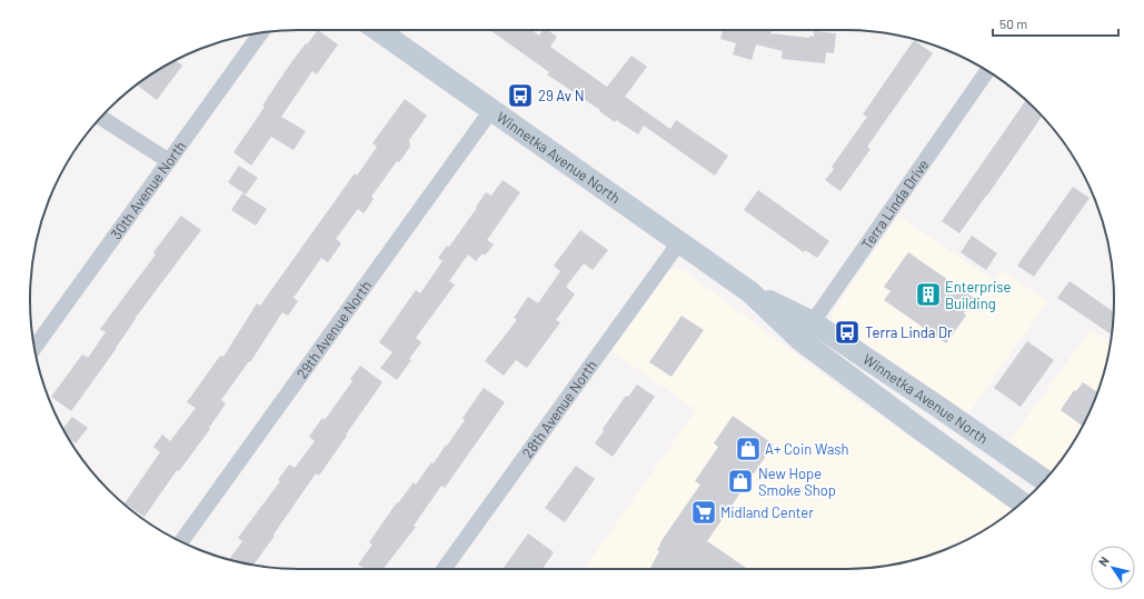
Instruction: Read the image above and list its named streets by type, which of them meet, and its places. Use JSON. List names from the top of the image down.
{
  "streets": {
    "main road": ["Winnetka Avenue North"],
    "street": [
      "30th Avenue North",
      "Terra Linda Drive",
      "29th Avenue North",
      "28th Avenue North"
    ]
  },
  "crossings": [
    ["Winnetka Avenue North", "Terra Linda Drive"],
    ["Winnetka Avenue North", "29th Avenue North"],
    ["Winnetka Avenue North", "28th Avenue North"]
  ],
  "places": {
    "bus stop": ["29 Av N", "Terra Linda Dr"],
    "building": ["Enterprise Building"],
    "shop": ["A+ Coin Wash", "New Hope Smoke Shop"],
    "supermarket": ["Midland Center"]
  },
  "scale_bar": "50 m",
  "north": "top left"
}
